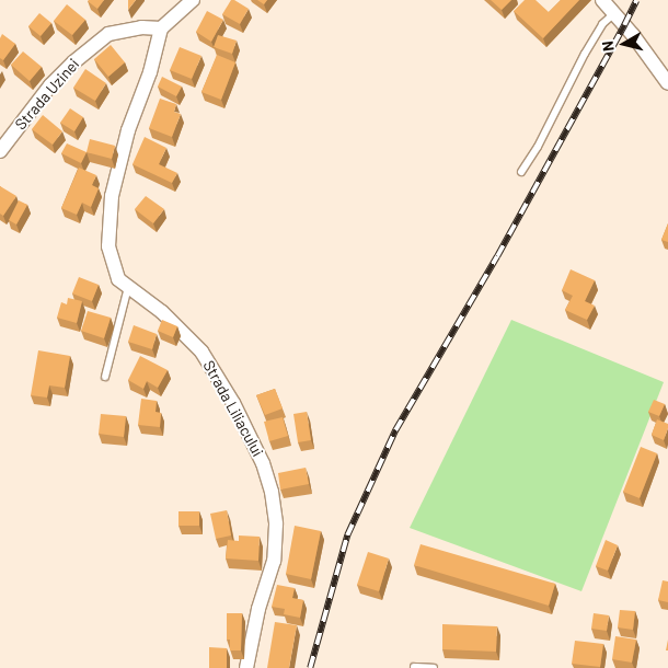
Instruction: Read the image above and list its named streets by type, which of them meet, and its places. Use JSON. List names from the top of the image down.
{
  "streets": {
    "street": ["Strada Uzinei", "Strada Liliacului"]
  },
  "crossings": [
    ["Strada Uzinei", "Strada Liliacului"]
  ],
  "north": "left"
}
